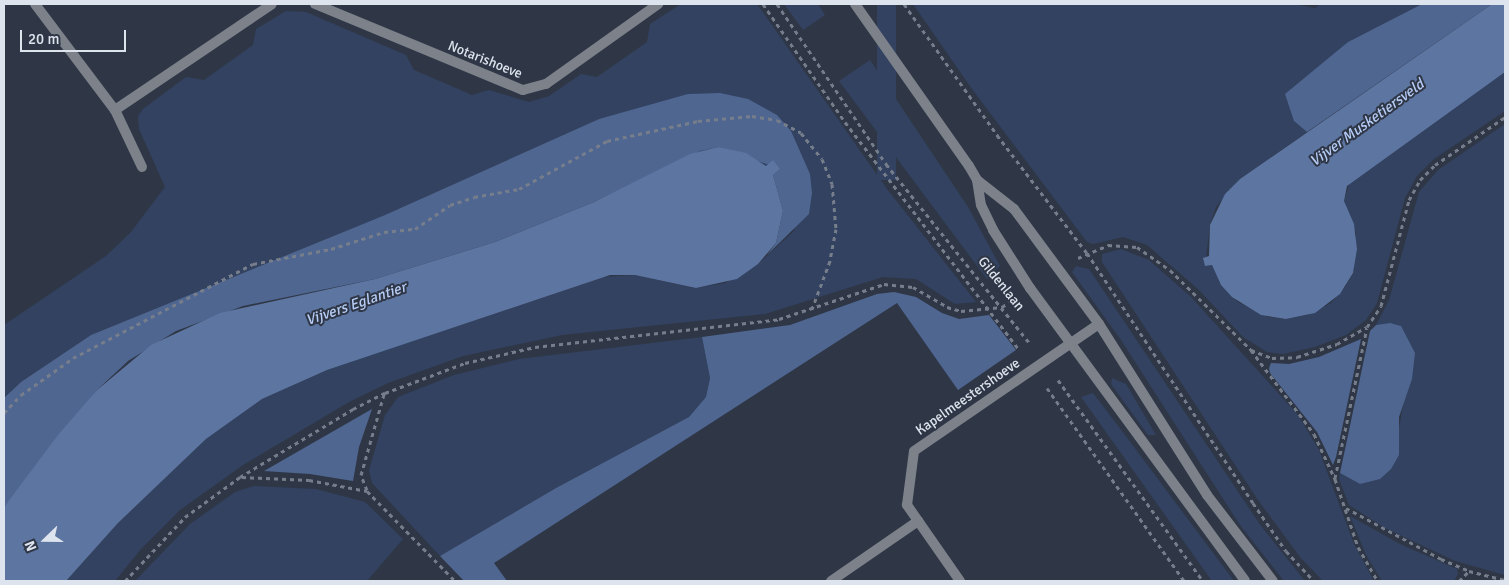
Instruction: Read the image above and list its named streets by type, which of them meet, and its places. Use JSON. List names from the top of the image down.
{
  "streets": {
    "street": ["Notarishoeve", "Gildenlaan", "Kapelmeestershoeve"]
  },
  "crossings": [
    ["Gildenlaan", "Kapelmeestershoeve"]
  ],
  "water": ["Vijver Musketiersveld", "Vijvers Eglantier"],
  "scale_bar": "20 m",
  "north": "left"
}
